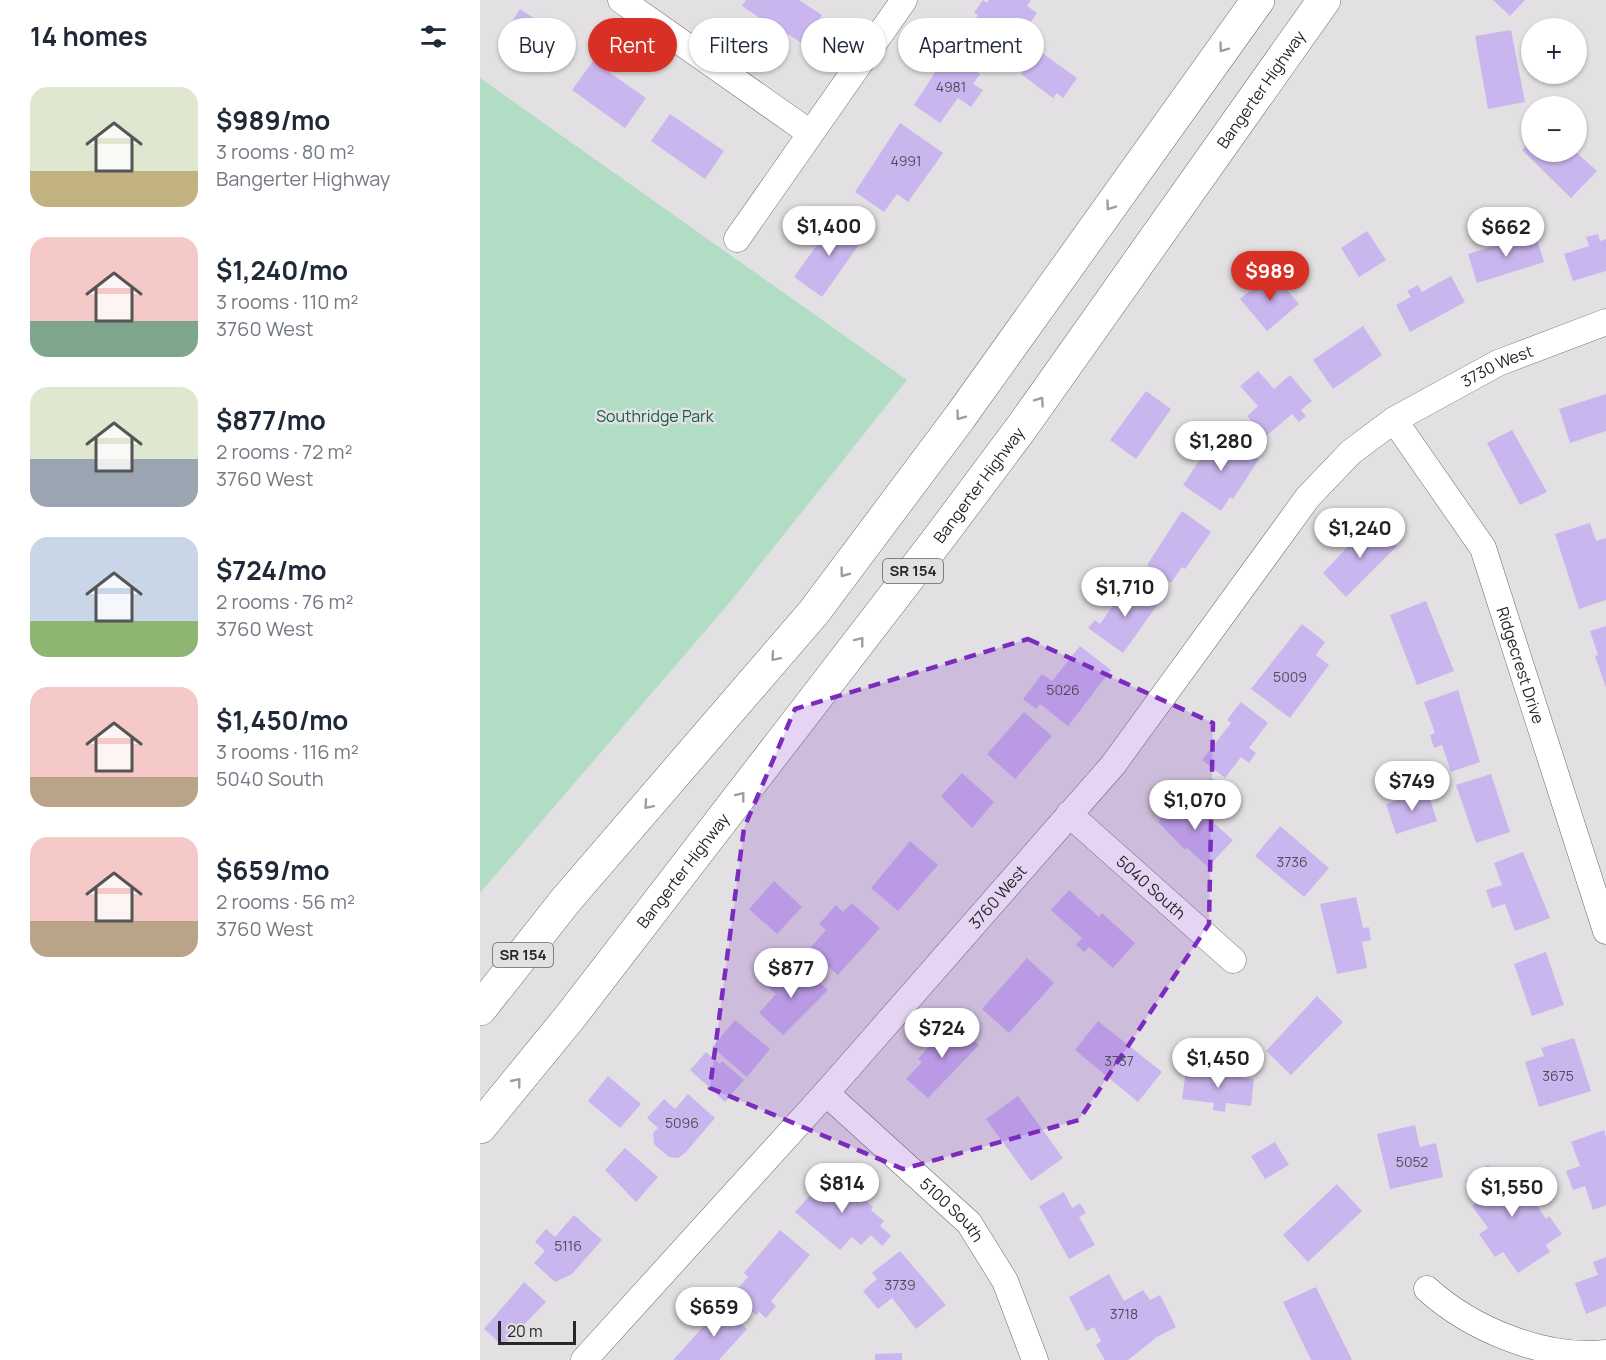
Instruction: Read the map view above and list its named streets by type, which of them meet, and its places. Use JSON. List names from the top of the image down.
{
  "streets": {
    "highway": ["Bangerter Highway", "SR 154"],
    "street": [
      "3730 West",
      "Ridgecrest Drive",
      "5040 South",
      "3760 West",
      "5100 South"
    ]
  },
  "crossings": [
    ["3730 West", "Ridgecrest Drive"],
    ["3730 West", "3760 West"],
    ["Ridgecrest Drive", "3760 West"],
    ["5040 South", "3760 West"],
    ["3760 West", "5100 South"]
  ],
  "parks": ["Southridge Park"],
  "house_numbers": [
    "4981",
    "4991",
    "5009",
    "5026",
    "3736",
    "3737",
    "3675",
    "5096",
    "5052",
    "5116",
    "3739",
    "3718"
  ],
  "scale_bar": "20 m",
  "page": {
    "heading": "14 homes",
    "map_buttons": ["+", "−"],
    "chip": [
      "Buy",
      "Rent",
      "Filters",
      "New",
      "Apartment"
    ],
    "list": [
      {
        "name": "$989/mo",
        "note": "3 rooms · 80 m² · Bangerter Highway"
      },
      {
        "name": "$1,240/mo",
        "note": "3 rooms · 110 m² · 3760 West"
      },
      {
        "name": "$877/mo",
        "note": "2 rooms · 72 m² · 3760 West"
      },
      {
        "name": "$724/mo",
        "note": "2 rooms · 76 m² · 3760 West"
      },
      {
        "name": "$1,450/mo",
        "note": "3 rooms · 116 m² · 5040 South"
      },
      {
        "name": "$659/mo",
        "note": "2 rooms · 56 m² · 3760 West"
      }
    ],
    "price": [
      "$1,400",
      "$662",
      "$989",
      "$1,280",
      "$1,240",
      "$1,710",
      "$749",
      "$1,070",
      "$877",
      "$724",
      "$1,450",
      "$814",
      "$1,550",
      "$659"
    ],
    "scale": "20 m"
  }
}
